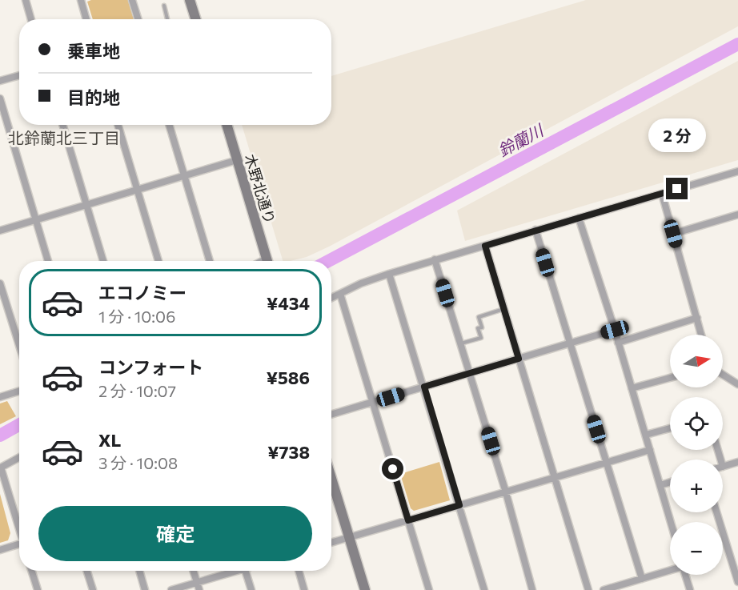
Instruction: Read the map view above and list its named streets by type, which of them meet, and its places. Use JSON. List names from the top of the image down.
{
  "streets": {
    "street": ["木野北通り"]
  },
  "districts": ["北鈴蘭北三丁目"],
  "water": ["鈴蘭川"],
  "north": "right",
  "page": {
    "banner": ["乗車地", "目的地"],
    "bubble": "2 分",
    "list": [
      {
        "name": "エコノミー",
        "note": "1 分 · 10:06",
        "value": "¥434"
      },
      {
        "name": "コンフォート",
        "note": "2 分 · 10:07",
        "value": "¥586"
      },
      {
        "name": "XL",
        "note": "3 分 · 10:08",
        "value": "¥738"
      }
    ],
    "map_buttons": ["+", "−"],
    "buttons": "確定"
  }
}
